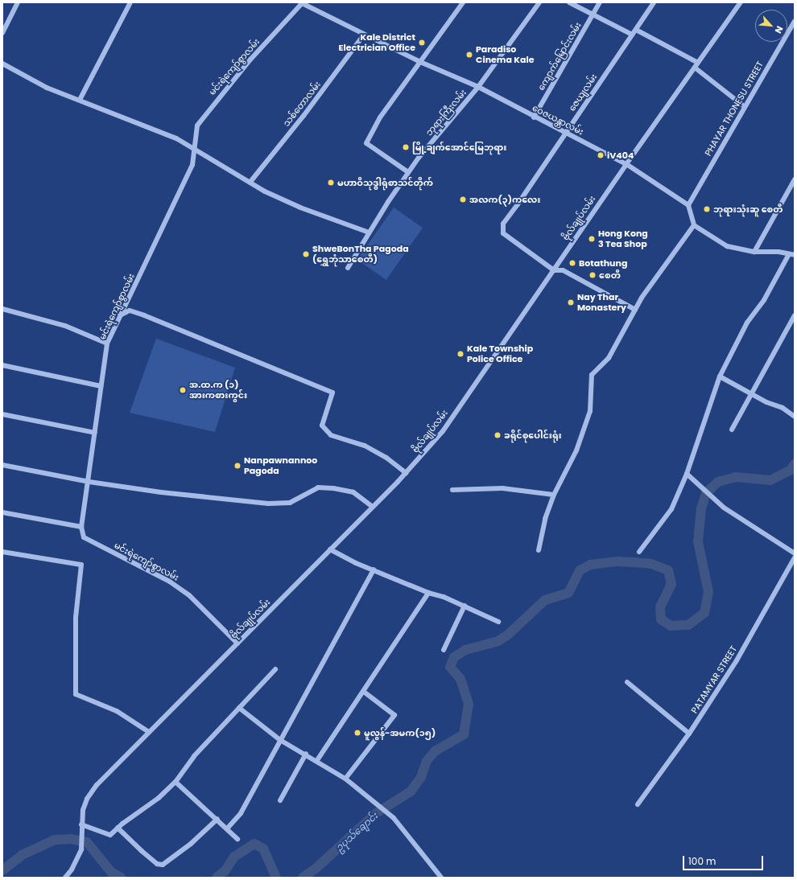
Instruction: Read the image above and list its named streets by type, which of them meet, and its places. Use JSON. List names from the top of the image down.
{
  "streets": {
    "street": [
      "ကျောက်မြောင်းလမ်း",
      "မင်းရဲကျော်စွာလမ်း",
      "ဇေယျလမ်း",
      "သစ်တောလမ်း",
      "PHAYAR THONESU STREET",
      "ဘုရားကြီးလမ်း",
      "ဝေဇယန္တာလမ်း",
      "ဗိုလ်ချုပ်လမ်း",
      "PATAMYAR STREET"
    ]
  },
  "crossings": [
    ["ကျောက်မြောင်းလမ်း", "ဝေဇယန္တာလမ်း"],
    ["မင်းရဲကျော်စွာလမ်း", "ဝေဇယန္တာလမ်း"],
    ["မင်းရဲကျော်စွာလမ်း", "ဗိုလ်ချုပ်လမ်း"],
    ["ဇေယျလမ်း", "ဝေဇယန္တာလမ်း"],
    ["ဇေယျလမ်း", "ဗိုလ်ချုပ်လမ်း"],
    ["သစ်တောလမ်း", "ဝေဇယန္တာလမ်း"],
    ["PHAYAR THONESU STREET", "ဝေဇယန္တာလမ်း"],
    ["ဘုရားကြီးလမ်း", "ဝေဇယန္တာလမ်း"],
    ["ဝေဇယန္တာလမ်း", "ဗိုလ်ချုပ်လမ်း"]
  ],
  "water": ["ဥပုသ်ချောင်း"],
  "places": [
    "Kale District Electrician Office",
    "Paradiso Cinema Kale",
    "မြို့ချက်အောင်မြေဘုရား",
    "iV404",
    "မဟာဝိသုဒ္ဓါရုံစာသင်တိုက်",
    "အလက(၃)ကလေး",
    "ဘုရားသုံးဆူ စေတီ",
    "Hong Kong 3 Tea Shop",
    "ShweBonTha Pagoda (ရွှေဘုံသာစေတီ)",
    "Botathung",
    "စေတီ",
    "Nay Thar Monastery",
    "Kale Township Police Office",
    "အ.ထ.က (၁) အားကစားကွင်း",
    "ခရိုင်စုပေါင်းရုံး",
    "Nanpawnannoo Pagoda",
    "မူလွန်-အမက(၁၅)"
  ],
  "scale_bar": "100 m",
  "north": "bottom right"
}
